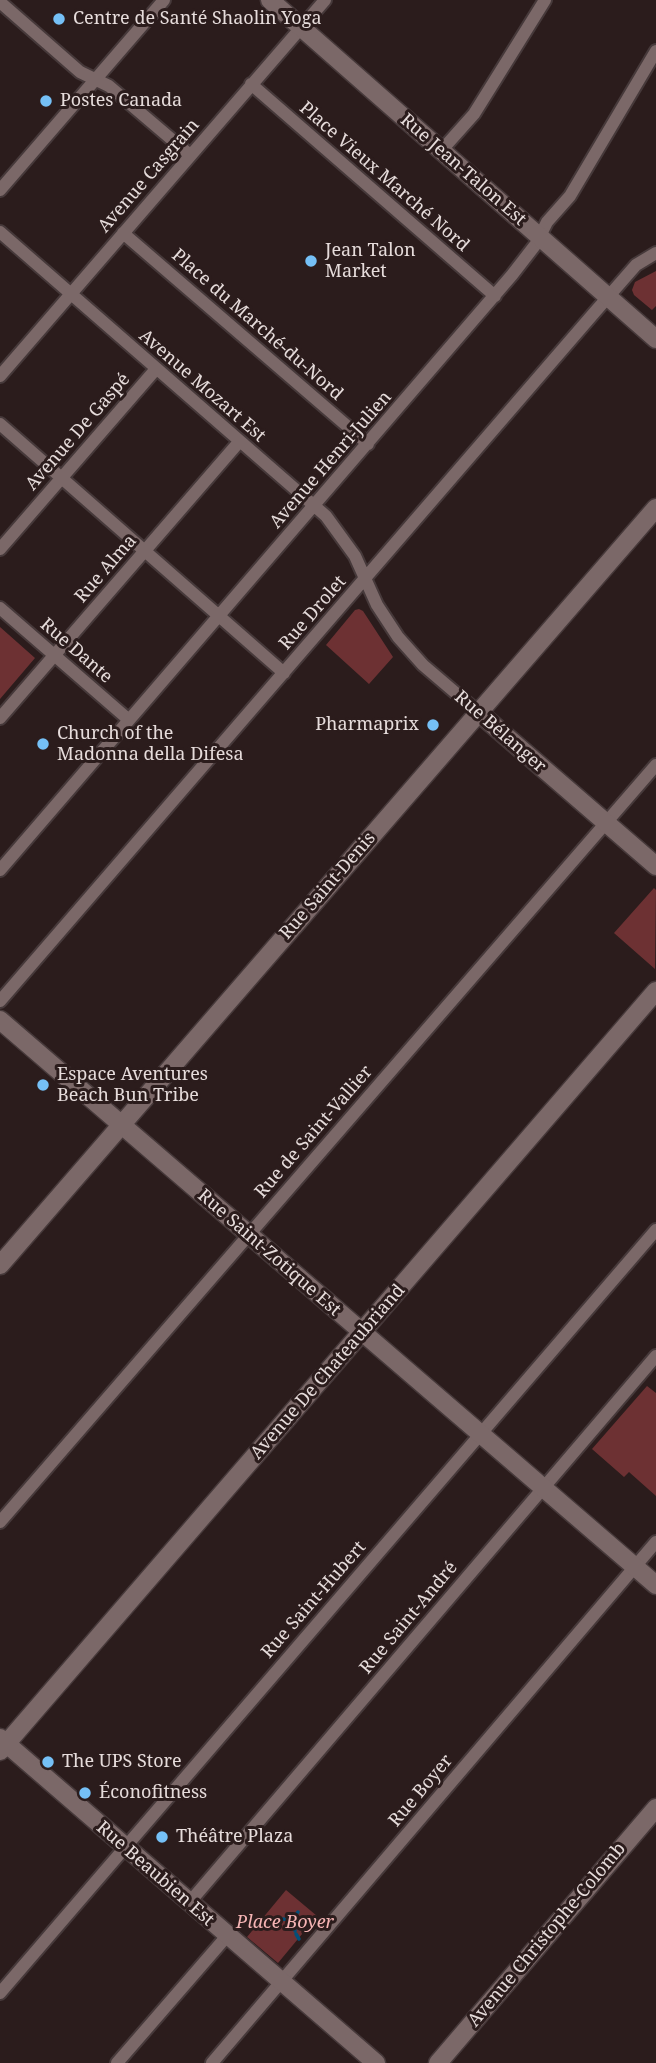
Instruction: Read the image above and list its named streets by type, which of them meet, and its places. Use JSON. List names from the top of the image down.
{
  "streets": {
    "street": [
      "Rue Jean-Talon Est",
      "Avenue Casgrain",
      "Place Vieux Marché Nord",
      "Place du Marché-du-Nord",
      "Avenue Mozart Est",
      "Avenue De Gaspé",
      "Avenue Henri-Julien",
      "Rue Alma",
      "Rue Drolet",
      "Rue Dante",
      "Rue Bélanger",
      "Rue Saint-Denis",
      "Rue de Saint-Vallier",
      "Rue Saint-Zotique Est",
      "Avenue De Chateaubriand",
      "Rue Saint-Hubert",
      "Rue Saint-André",
      "Rue Boyer",
      "Rue Beaubien Est",
      "Avenue Christophe-Colomb"
    ]
  },
  "crossings": [
    ["Rue Jean-Talon Est", "Avenue Casgrain"],
    ["Rue Jean-Talon Est", "Avenue Henri-Julien"],
    ["Rue Jean-Talon Est", "Rue Drolet"],
    ["Avenue Casgrain", "Place Vieux Marché Nord"],
    ["Avenue Casgrain", "Place du Marché-du-Nord"],
    ["Avenue Casgrain", "Avenue Mozart Est"],
    ["Place Vieux Marché Nord", "Avenue Henri-Julien"],
    ["Place du Marché-du-Nord", "Avenue Henri-Julien"],
    ["Avenue Mozart Est", "Avenue De Gaspé"],
    ["Avenue Mozart Est", "Avenue Henri-Julien"],
    ["Avenue Mozart Est", "Rue Alma"],
    ["Avenue Mozart Est", "Rue Drolet"],
    ["Avenue Mozart Est", "Rue Bélanger"],
    ["Avenue Henri-Julien", "Rue Dante"],
    ["Rue Alma", "Rue Dante"],
    ["Rue Drolet", "Rue Bélanger"],
    ["Rue Bélanger", "Rue Saint-Denis"],
    ["Rue Bélanger", "Rue de Saint-Vallier"],
    ["Rue Saint-Denis", "Rue Saint-Zotique Est"],
    ["Rue de Saint-Vallier", "Rue Saint-Zotique Est"],
    ["Rue Saint-Zotique Est", "Avenue De Chateaubriand"],
    ["Rue Saint-Zotique Est", "Rue Saint-Hubert"],
    ["Rue Saint-Zotique Est", "Rue Saint-André"],
    ["Rue Saint-Zotique Est", "Rue Boyer"],
    ["Avenue De Chateaubriand", "Rue Beaubien Est"],
    ["Rue Saint-Hubert", "Rue Beaubien Est"],
    ["Rue Saint-André", "Rue Beaubien Est"],
    ["Rue Boyer", "Rue Beaubien Est"]
  ],
  "parks": ["Place Boyer"],
  "places": [
    "Centre de Santé Shaolin Yoga",
    "Postes Canada",
    "Jean Talon Market",
    "Pharmaprix",
    "Church of the Madonna della Difesa",
    "Espace Aventures Beach Bun Tribe",
    "The UPS Store",
    "Éconofitness",
    "Théâtre Plaza"
  ]
}
